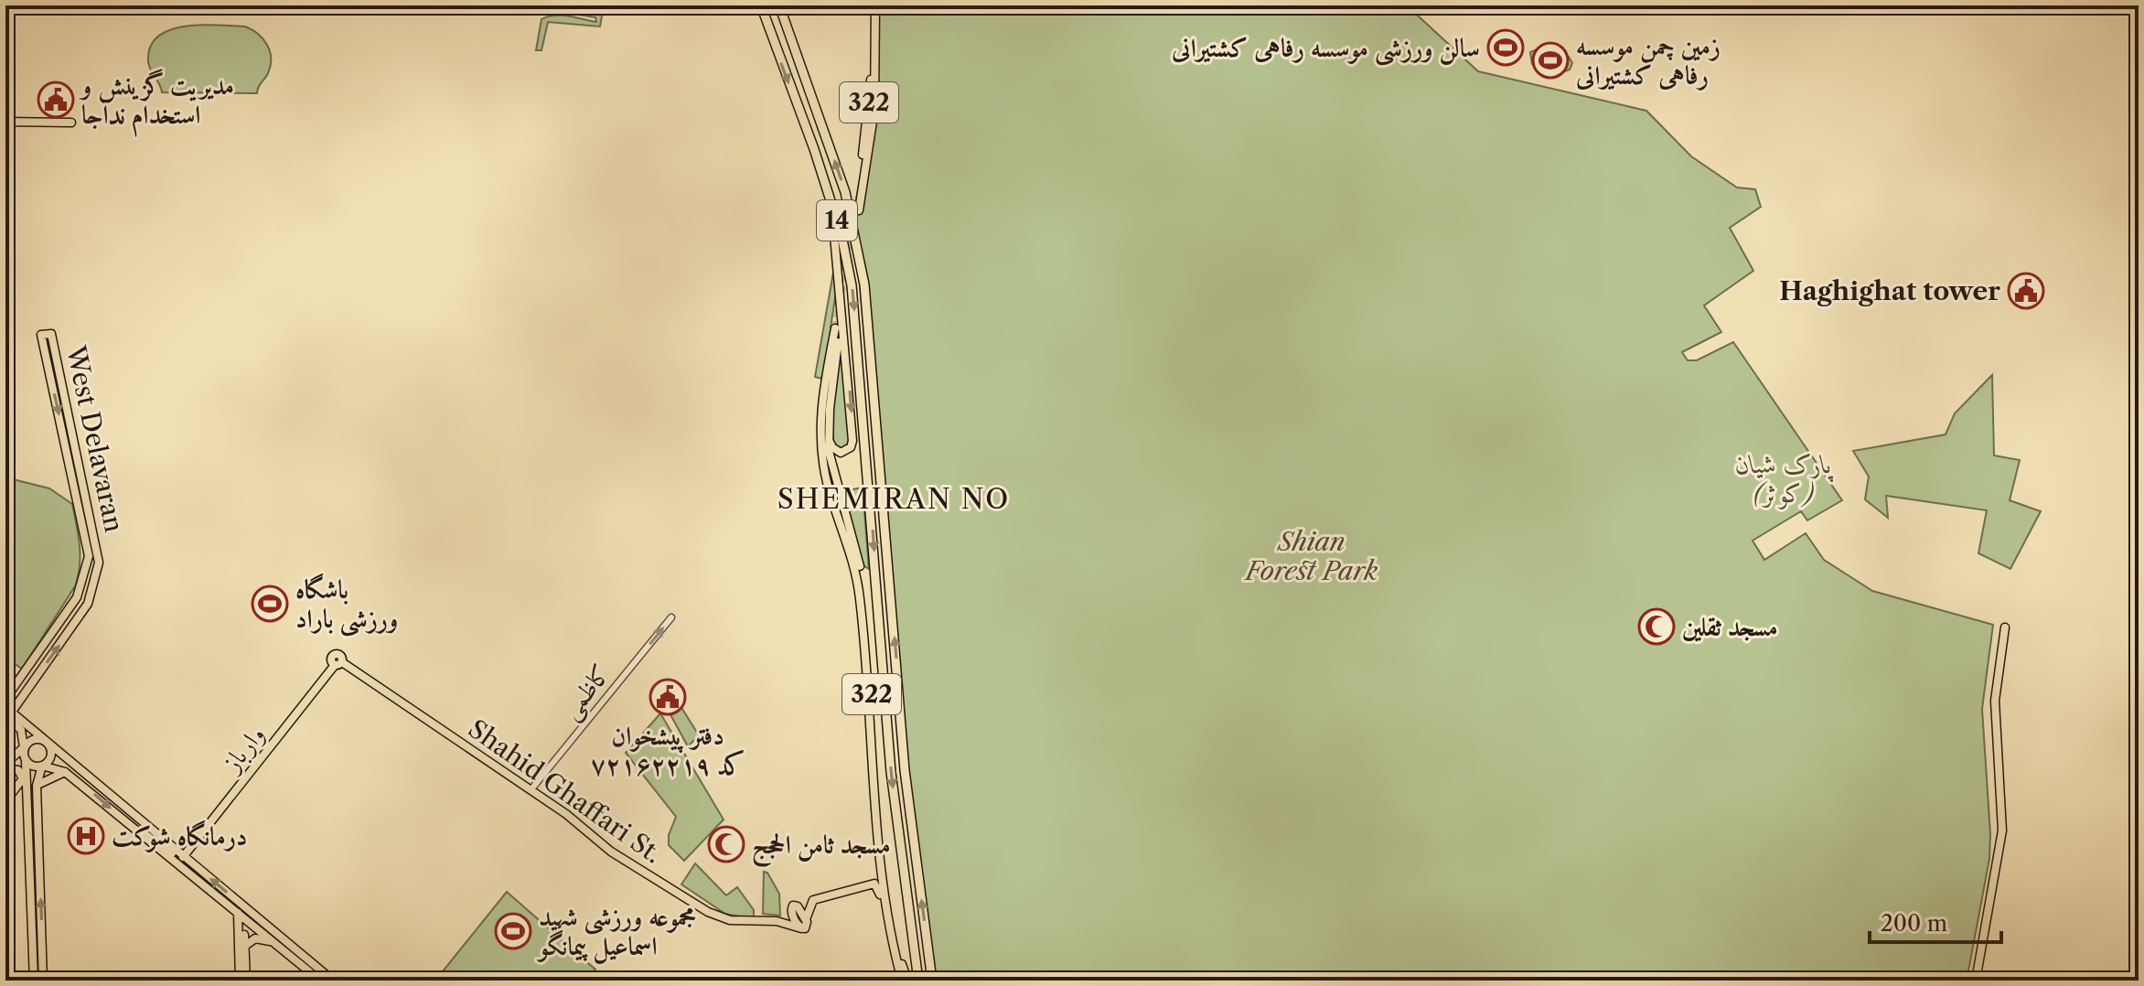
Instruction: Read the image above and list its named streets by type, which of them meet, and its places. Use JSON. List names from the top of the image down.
{
  "streets": {
    "highway": ["14"],
    "main road": [
      "322",
      "West Delavaran",
      "وارباز",
      "Shahid Ghaffari St."
    ],
    "street": ["کاظمی"]
  },
  "crossings": [
    ["کاظمی", "Shahid Ghaffari St."],
    ["وارباز", "Shahid Ghaffari St."]
  ],
  "one_way": ["کاظمی"],
  "districts": ["SHEMIRAN NO"],
  "parks": ["پارک شیان (کوثر)", "Shian Forest Park"],
  "places": {
    "sports": [
      "سالن ورزشی موسسه رفاهی کشتیرانی",
      "زمین چمن موسسه رفاهی کشتیرانی",
      "باشگاه ورزشی باراد",
      "مجموعه ورزشی شهید اسماعیل پیمانگو"
    ],
    "public building": ["مدیریت گزینش و استخدام نداجا", "Haghighat tower", "دفتر پیشخوان کد ۷۲۱۶۲۲۱۹"],
    "mosque": ["مسجد ثقلین", "مسجد ثامن الحجج"],
    "hospital": ["درمانگاه شوکت"]
  },
  "scale_bar": "200 m"
}
